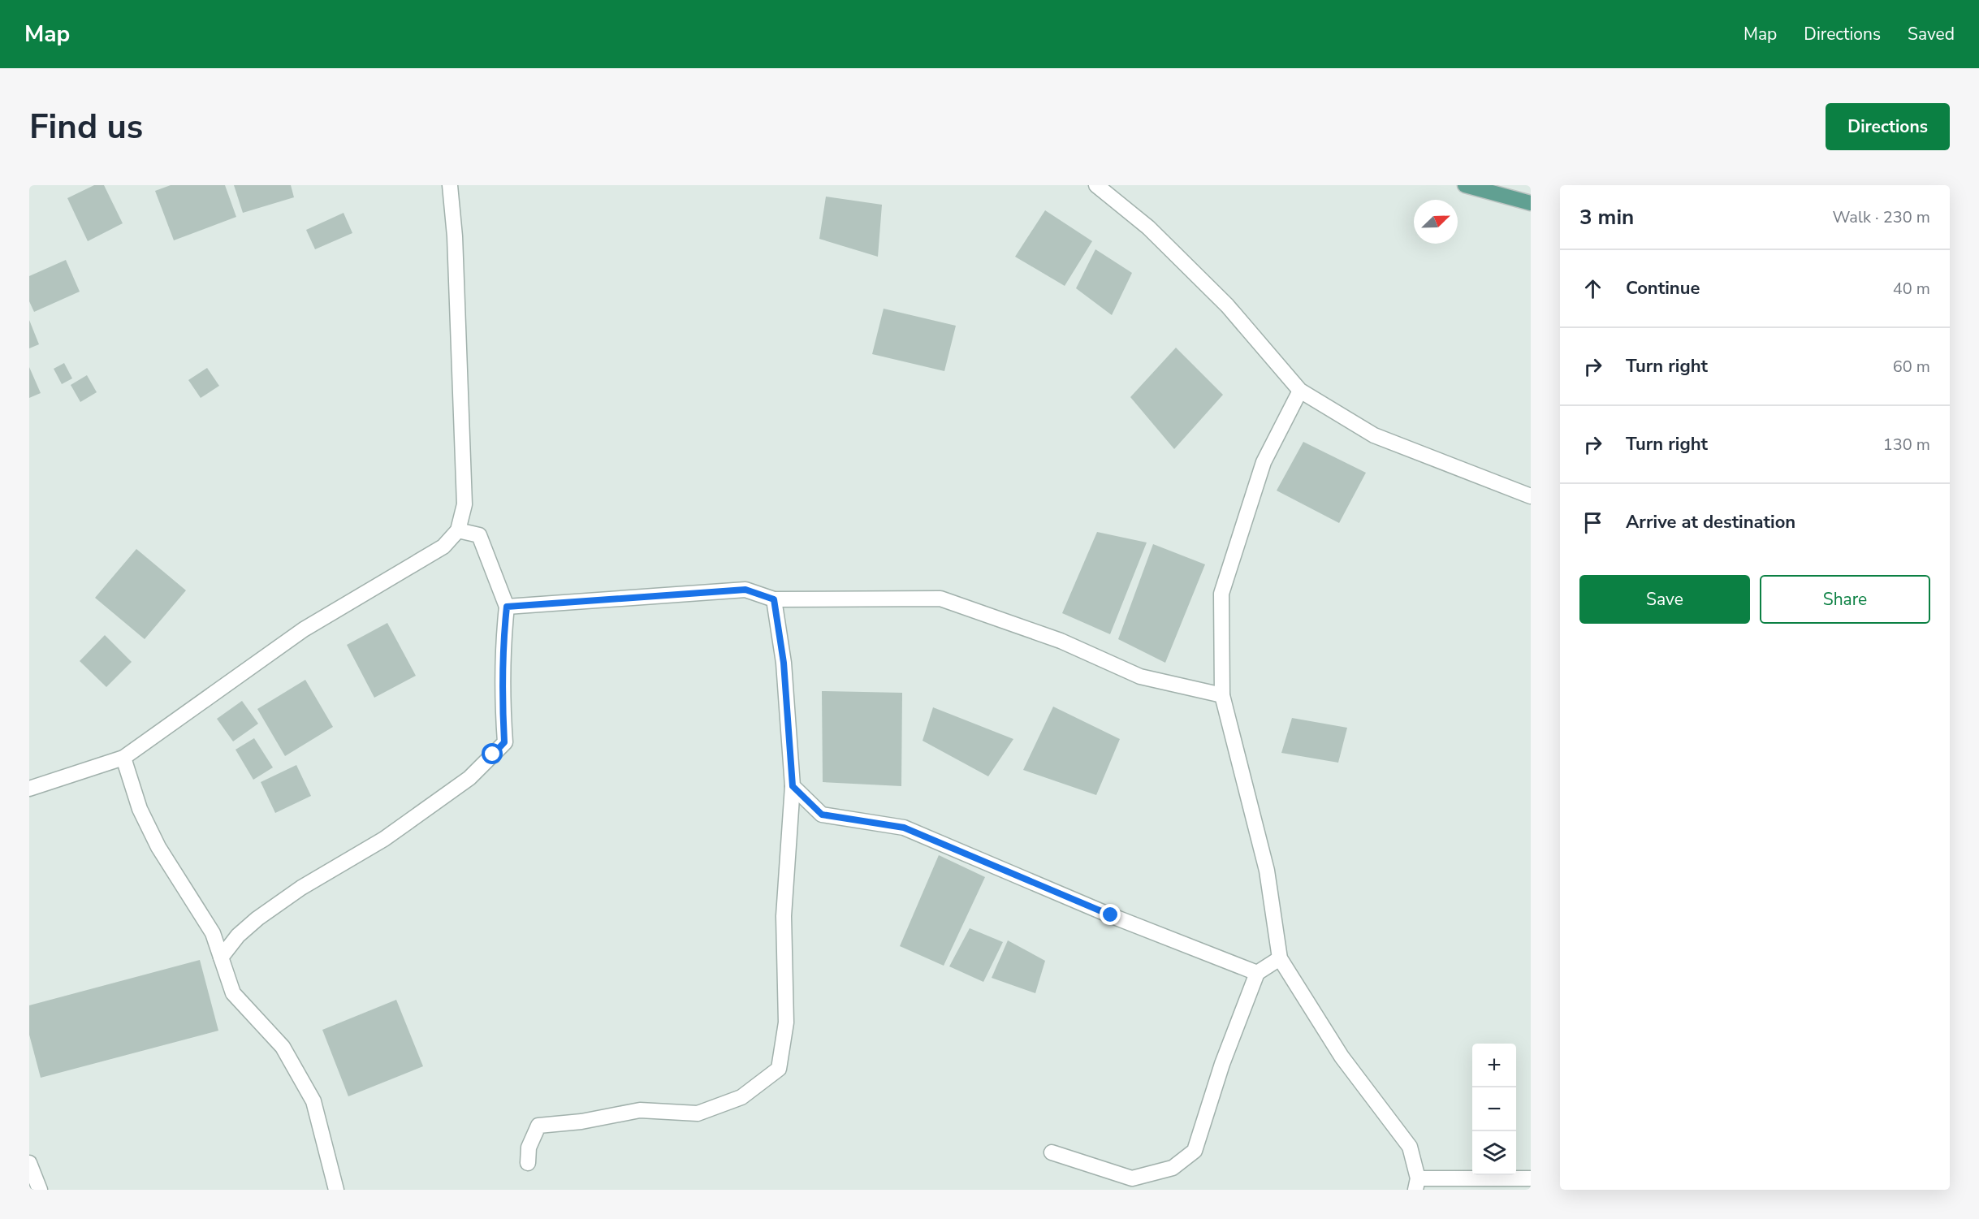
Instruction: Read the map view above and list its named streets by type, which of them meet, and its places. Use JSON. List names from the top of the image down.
{
  "north": "top right",
  "page": {
    "header": "Map",
    "nav": ["Map", "Directions", "Saved"],
    "buttons": [
      "Directions",
      ["Save", "Share"]
    ],
    "title": "Find us",
    "heading": ["3 min", "Walk · 230 m"],
    "list": [
      ["Continue", "40 m"],
      ["Turn right", "60 m"],
      ["Turn right", "130 m"],
      "Arrive at destination"
    ],
    "map_buttons": ["+", "−"]
  }
}
